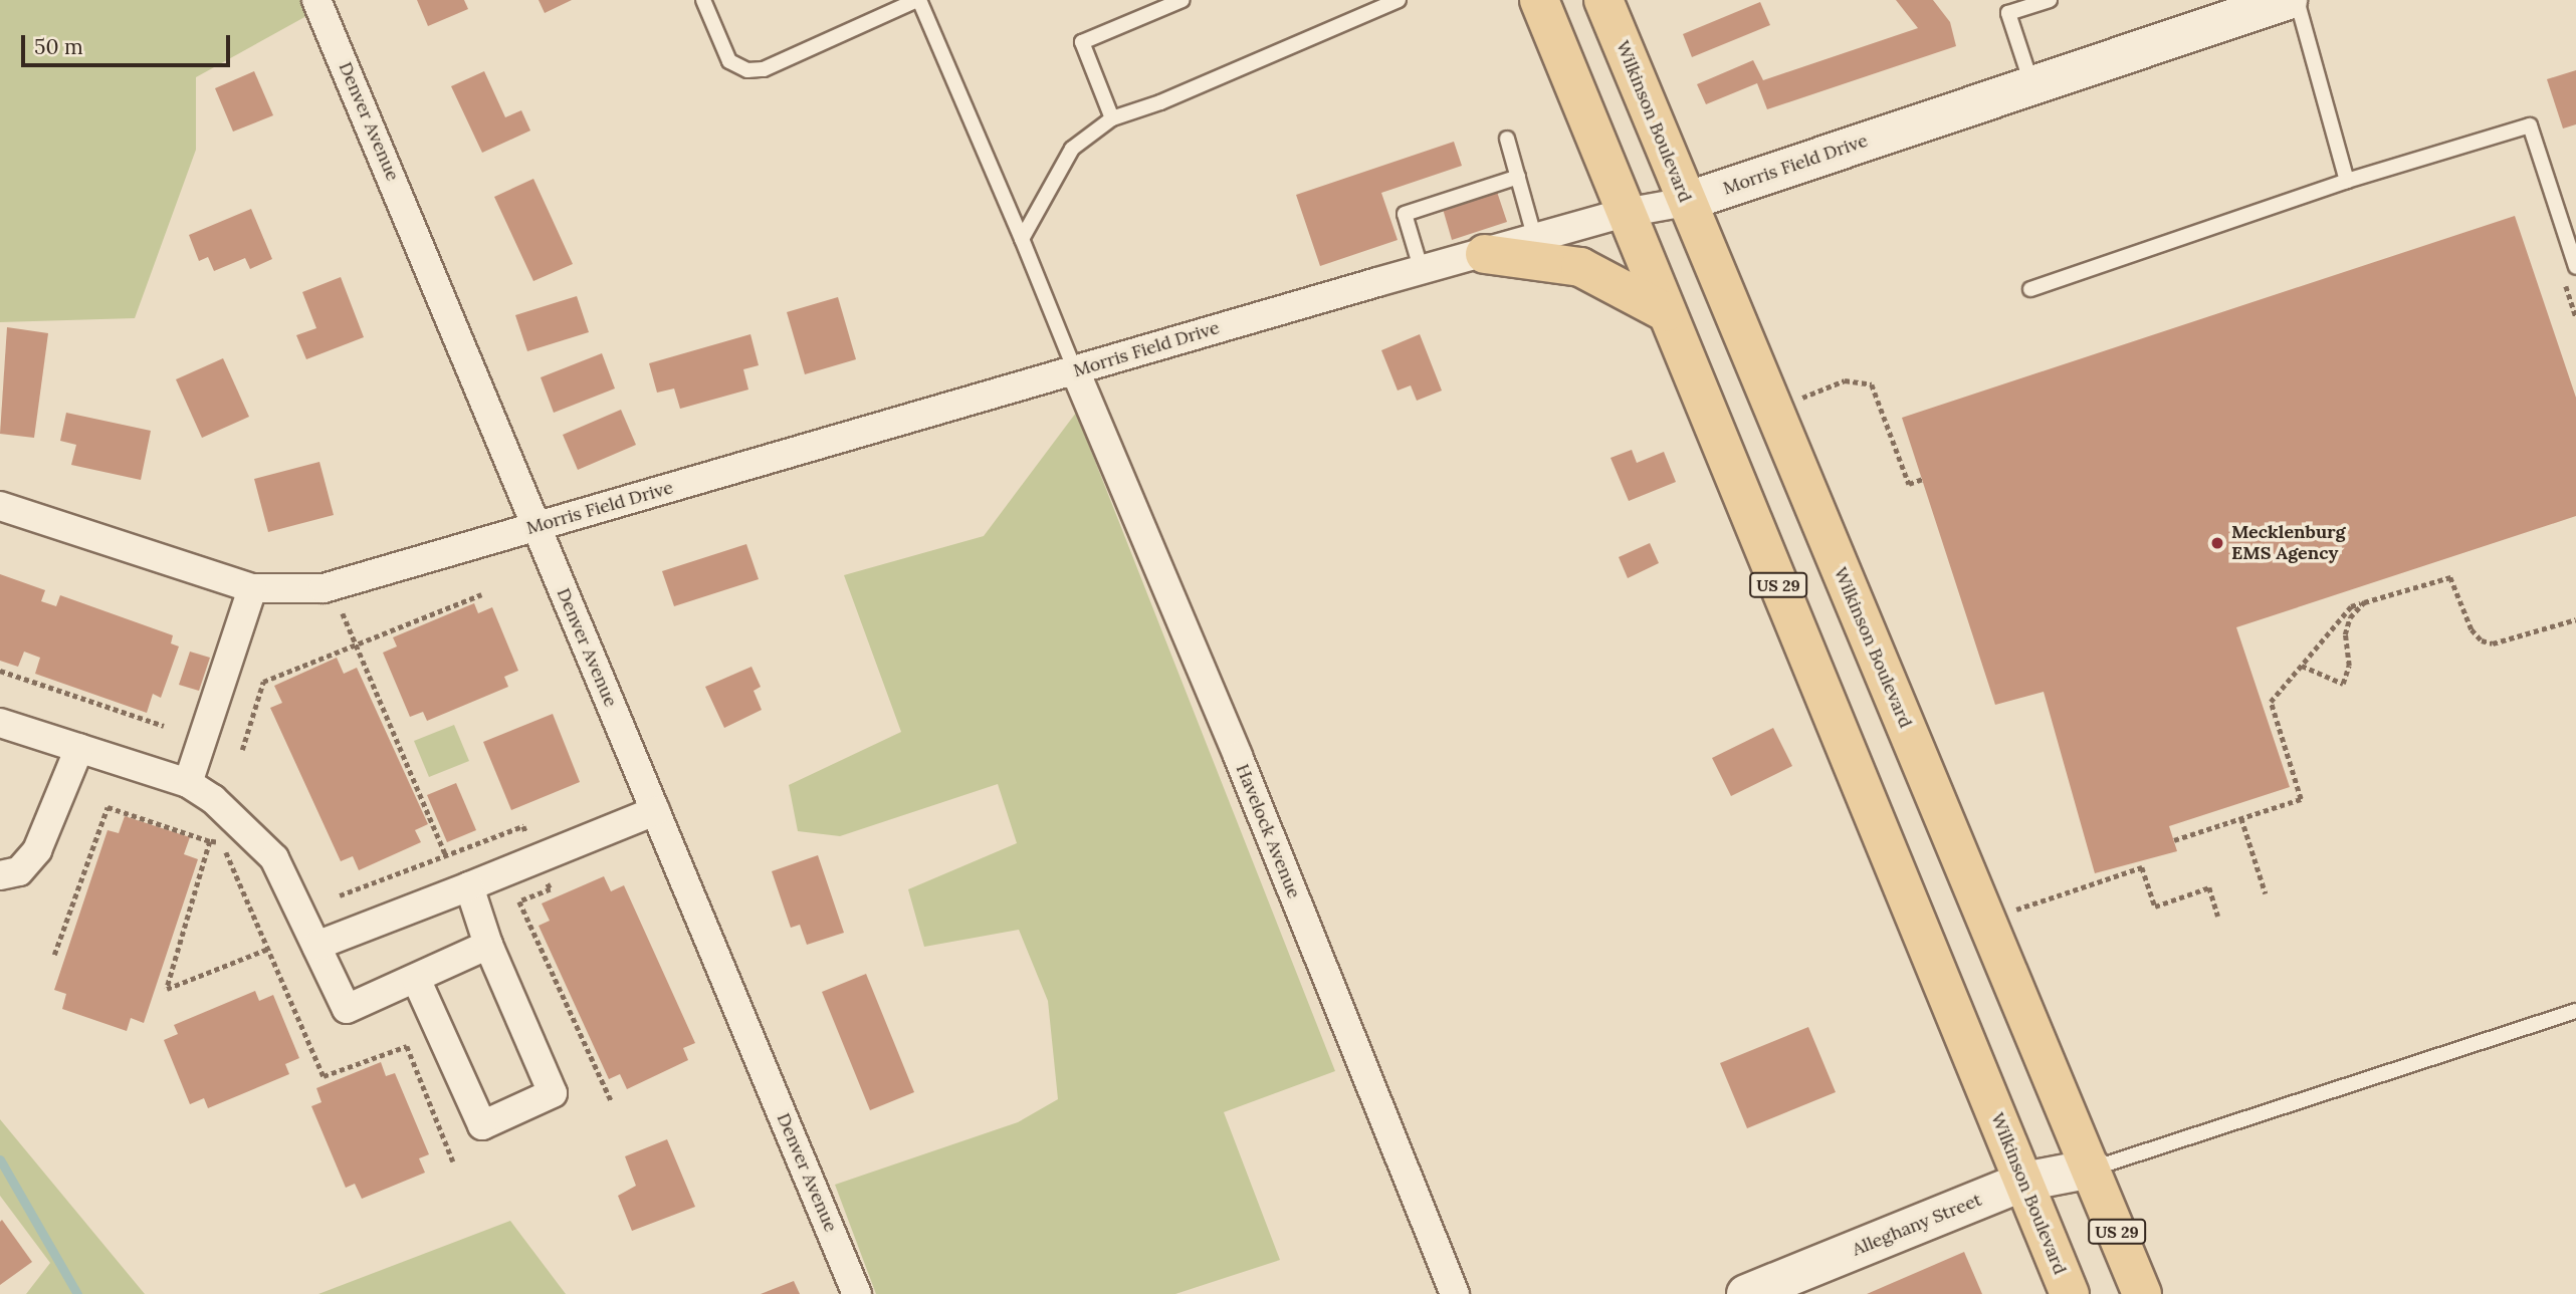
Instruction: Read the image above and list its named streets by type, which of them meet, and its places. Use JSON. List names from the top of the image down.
{
  "streets": {
    "main road": ["Wilkinson Boulevard", "US 29"],
    "street": [
      "Denver Avenue",
      "Morris Field Drive",
      "Havelock Avenue",
      "Alleghany Street"
    ]
  },
  "crossings": [
    ["Denver Avenue", "Morris Field Drive"],
    ["Wilkinson Boulevard", "Morris Field Drive"],
    ["Wilkinson Boulevard", "Alleghany Street"],
    ["Morris Field Drive", "Havelock Avenue"]
  ],
  "places": ["Mecklenburg EMS Agency"],
  "scale_bar": "50 m"
}
